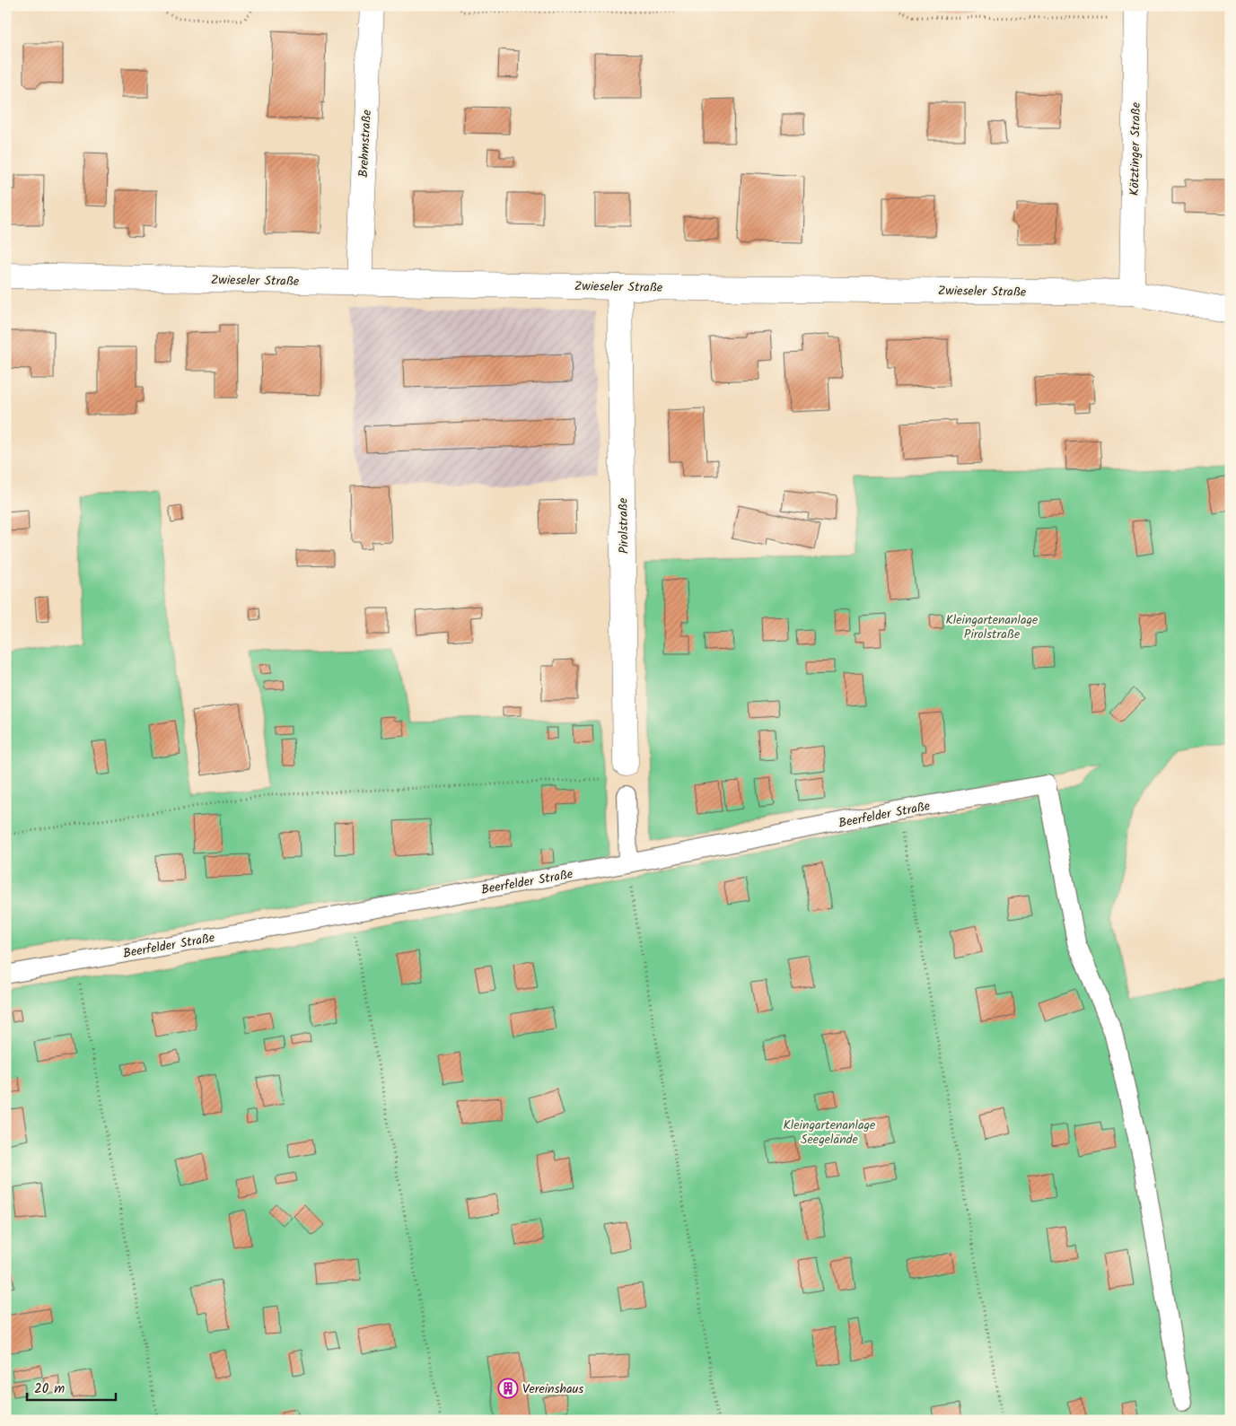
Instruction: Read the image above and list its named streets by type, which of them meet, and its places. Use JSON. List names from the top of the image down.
{
  "streets": {
    "street": [
      "Brehmstraße",
      "Kötztinger Straße",
      "Zwieseler Straße",
      "Pirolstraße"
    ],
    "lane": ["Beerfelder Straße"]
  },
  "crossings": [
    ["Brehmstraße", "Zwieseler Straße"],
    ["Kötztinger Straße", "Zwieseler Straße"],
    ["Zwieseler Straße", "Pirolstraße"]
  ],
  "parks": ["Kleingartenanlage Pirolstraße", "Kleingartenanlage Seegelände"],
  "places": {
    "building": ["Vereinshaus"]
  },
  "scale_bar": "20 m"
}
